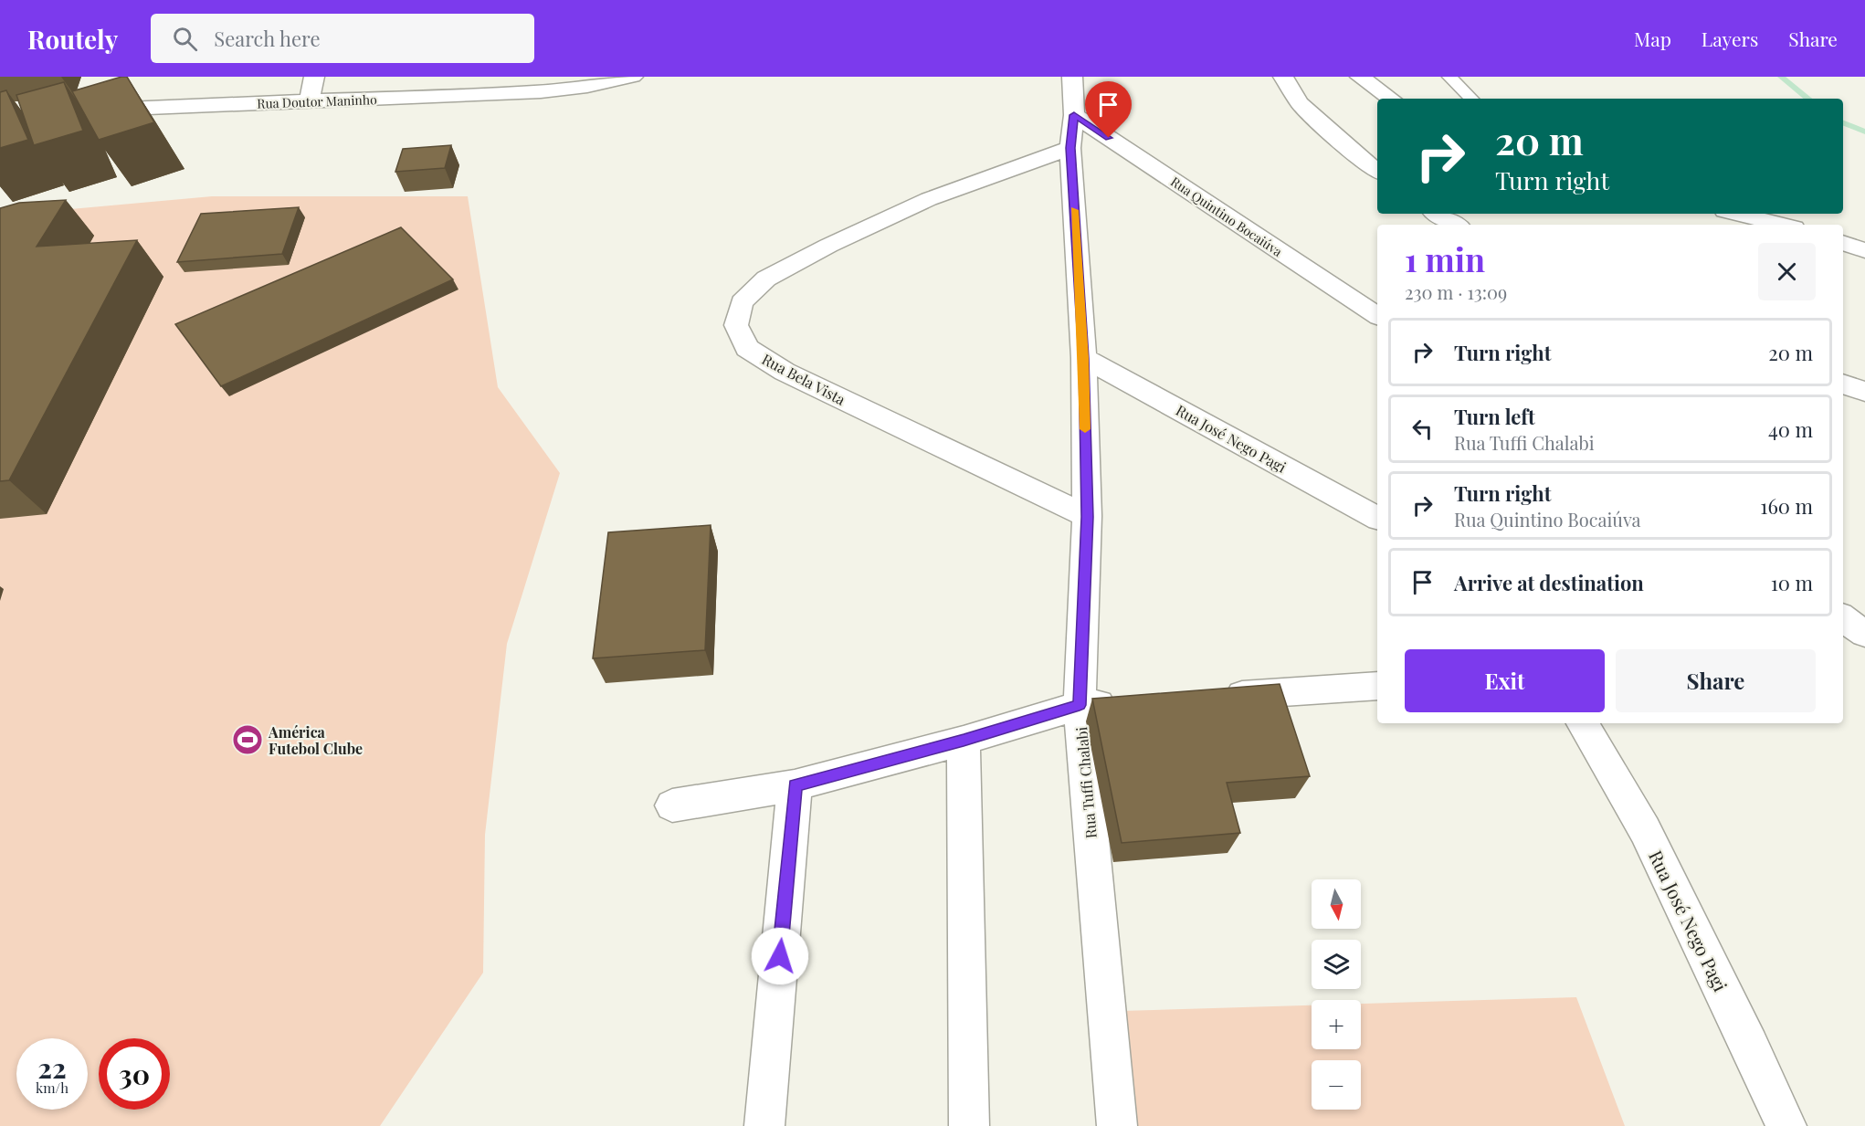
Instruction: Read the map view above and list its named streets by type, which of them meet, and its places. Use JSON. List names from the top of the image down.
{
  "streets": {
    "street": [
      "Rua Doutor Maninho",
      "Rua Quintino Bocaiúva",
      "Rua Bela Vista",
      "Rua José Nego Pagi",
      "Rua Tuffi Chalabi"
    ]
  },
  "crossings": [
    ["Rua Quintino Bocaiúva", "Rua Tuffi Chalabi"],
    ["Rua Bela Vista", "Rua Tuffi Chalabi"],
    ["Rua José Nego Pagi", "Rua Tuffi Chalabi"]
  ],
  "places": {
    "sports": ["América Futebol Clube"]
  },
  "north": "bottom",
  "page": {
    "header": "Routely",
    "search": "Search here",
    "nav": ["Map", "Layers", "Share"],
    "turn": ["20 m", "Turn right"],
    "heading": ["1 min", "230 m · 13:09"],
    "list": [
      {
        "name": "Turn right",
        "value": "20 m"
      },
      {
        "name": "Turn left",
        "note": "Rua Tuffi Chalabi",
        "value": "40 m"
      },
      {
        "name": "Turn right",
        "note": "Rua Quintino Bocaiúva",
        "value": "160 m"
      },
      {
        "name": "Arrive at destination",
        "value": "10 m"
      }
    ],
    "buttons": ["Exit", "Share"],
    "map_buttons": ["+", "−"],
    "speed": "22 km/h",
    "limit": "30"
  }
}
